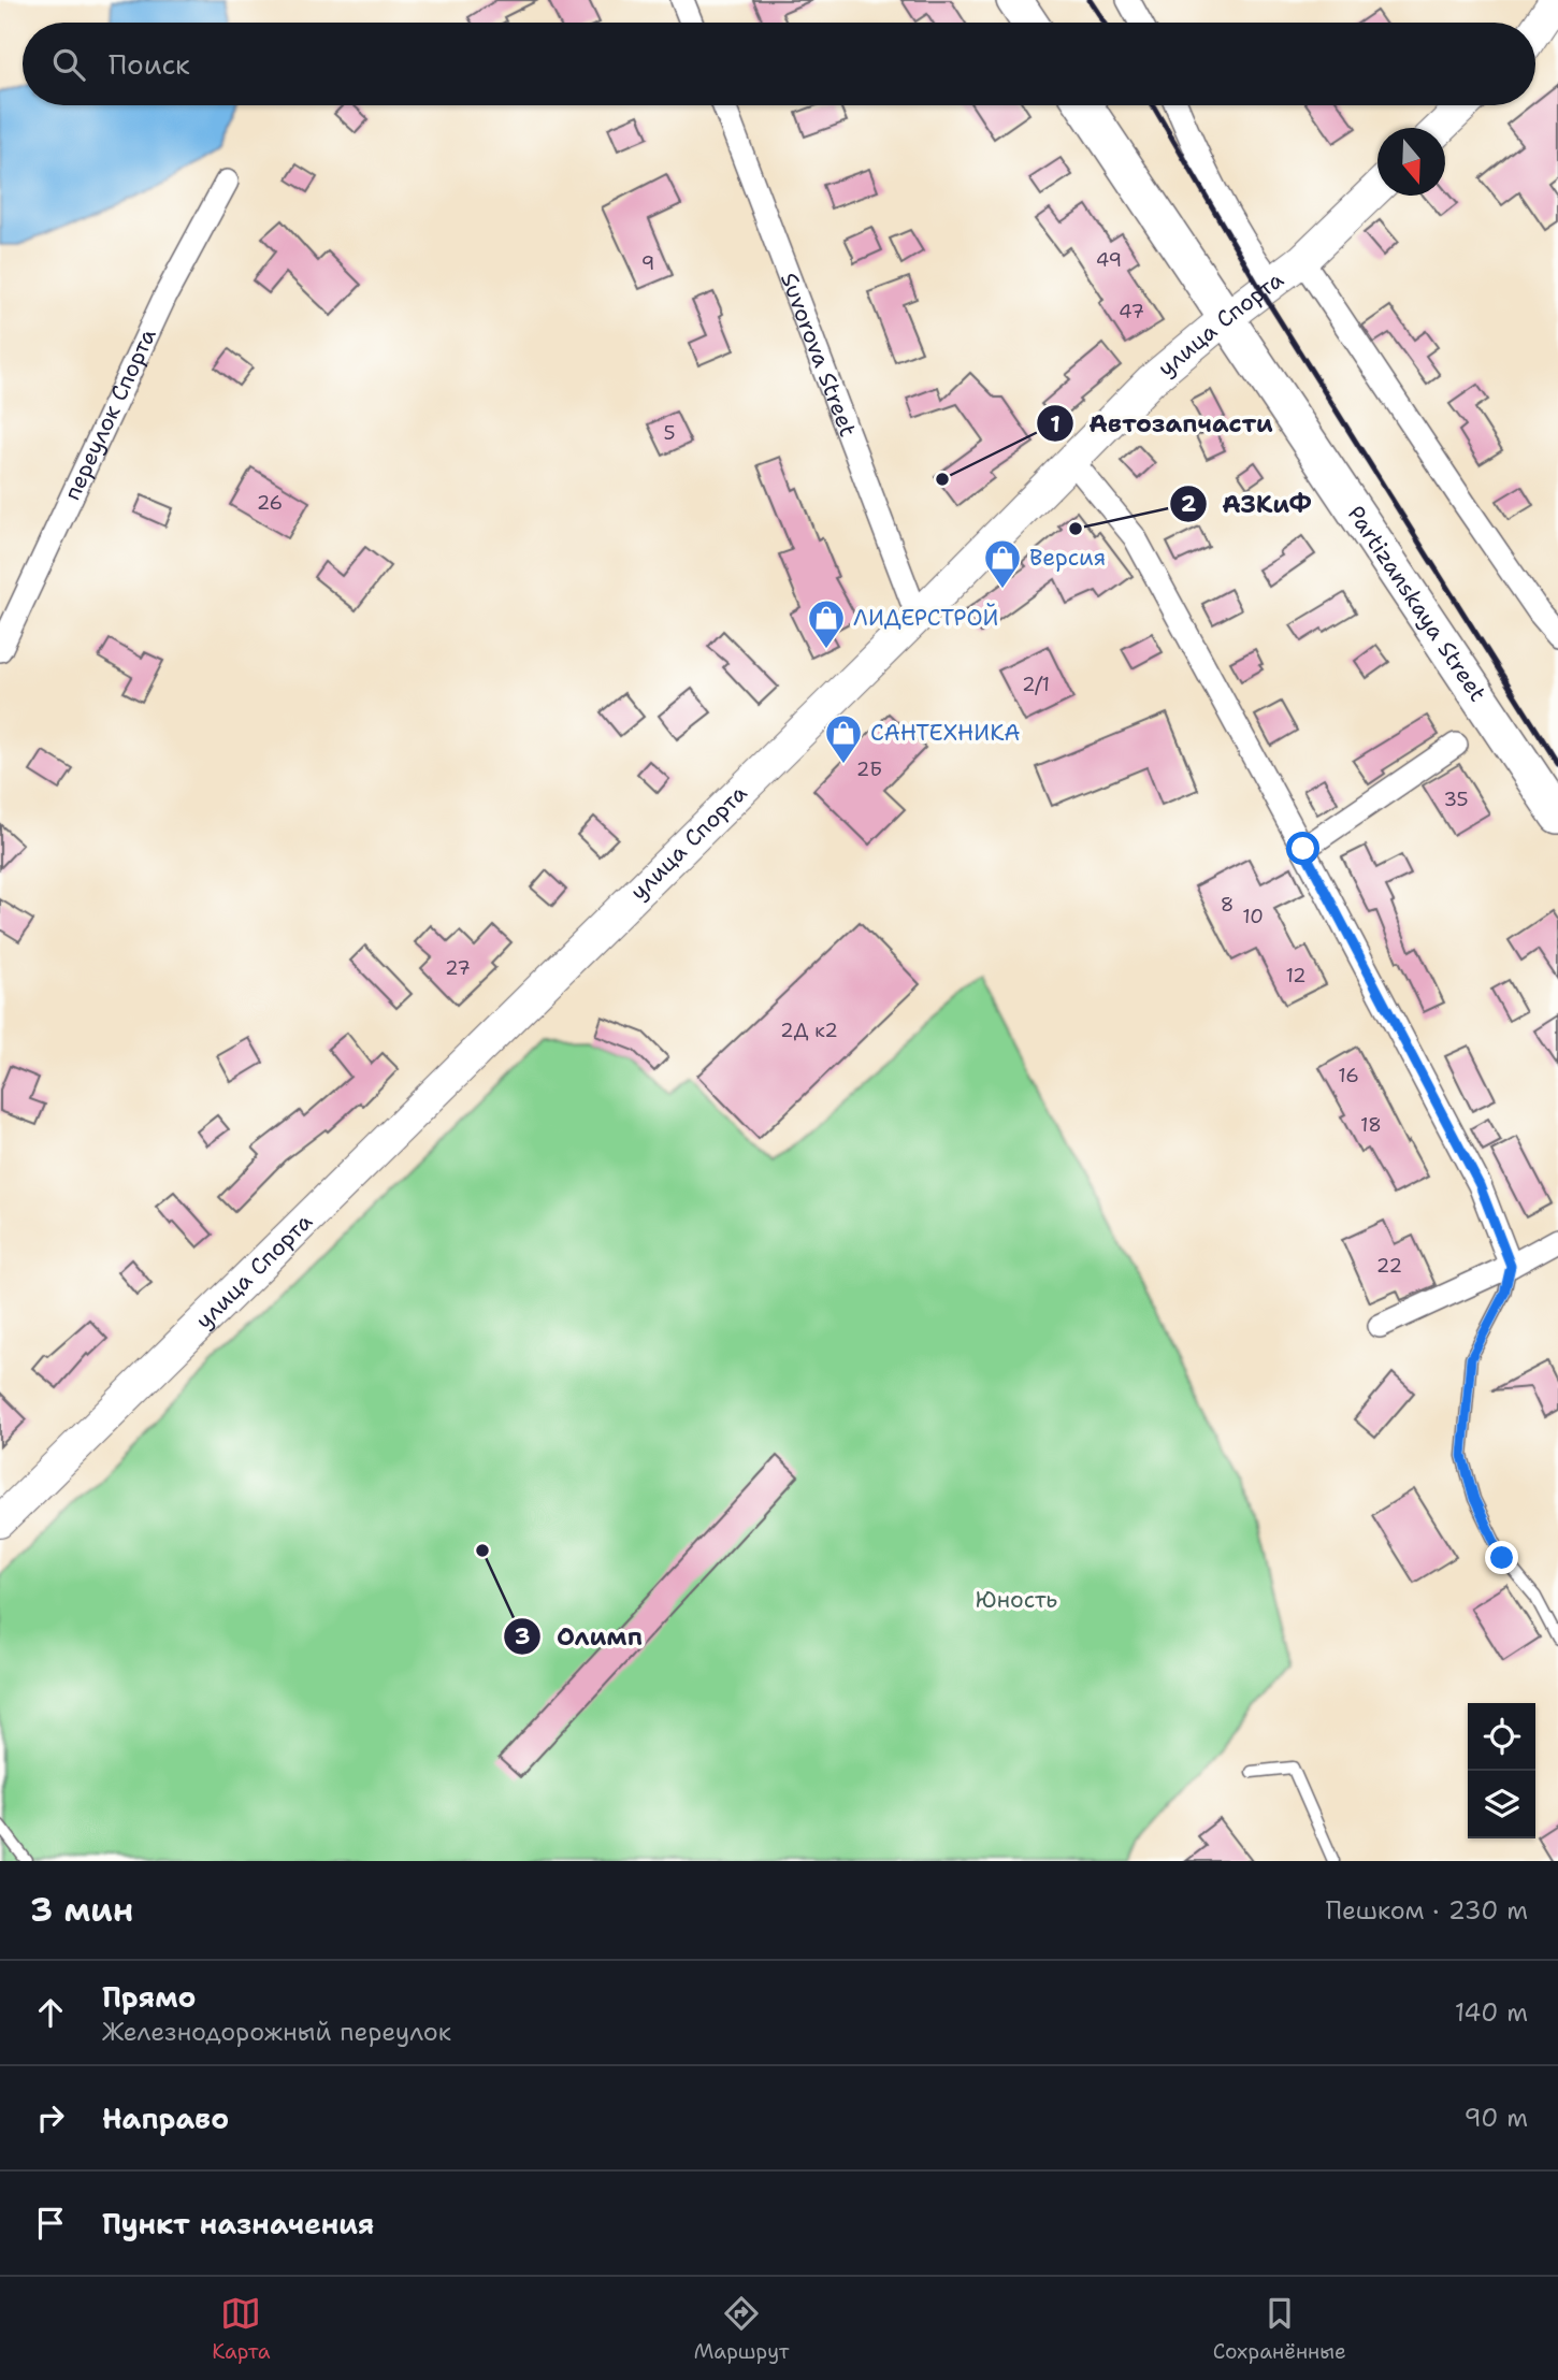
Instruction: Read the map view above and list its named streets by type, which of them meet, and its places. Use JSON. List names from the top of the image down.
{
  "streets": {
    "main road": ["Partizanskaya Street"],
    "street": ["улица Спорта", "Suvorova Street", "переулок Спорта"]
  },
  "crossings": [
    ["улица Спорта", "Suvorova Street"],
    ["улица Спорта", "Partizanskaya Street"]
  ],
  "parks": ["Юность"],
  "places": {
    "other": ["Автозапчасти", "АЗКиФ", "Олимп"],
    "shop": ["Версия", "ЛИДЕРСТРОЙ", "САНТЕХНИКА"]
  },
  "house_numbers": [
    "49",
    "9",
    "47",
    "5",
    "26",
    "2/1",
    "2Б",
    "35",
    "8",
    "10",
    "27",
    "12",
    "2Д к2",
    "16",
    "18",
    "22"
  ],
  "north": "bottom",
  "page": {
    "search": "Поиск",
    "heading": ["3 мин", "Пешком · 230 m"],
    "list": [
      ["Прямо", "Железнодорожный переулок", "140 m"],
      ["Направо", "90 m"],
      "Пункт назначения"
    ],
    "nav": ["Карта", "Маршрут", "Сохранённые"]
  }
}
